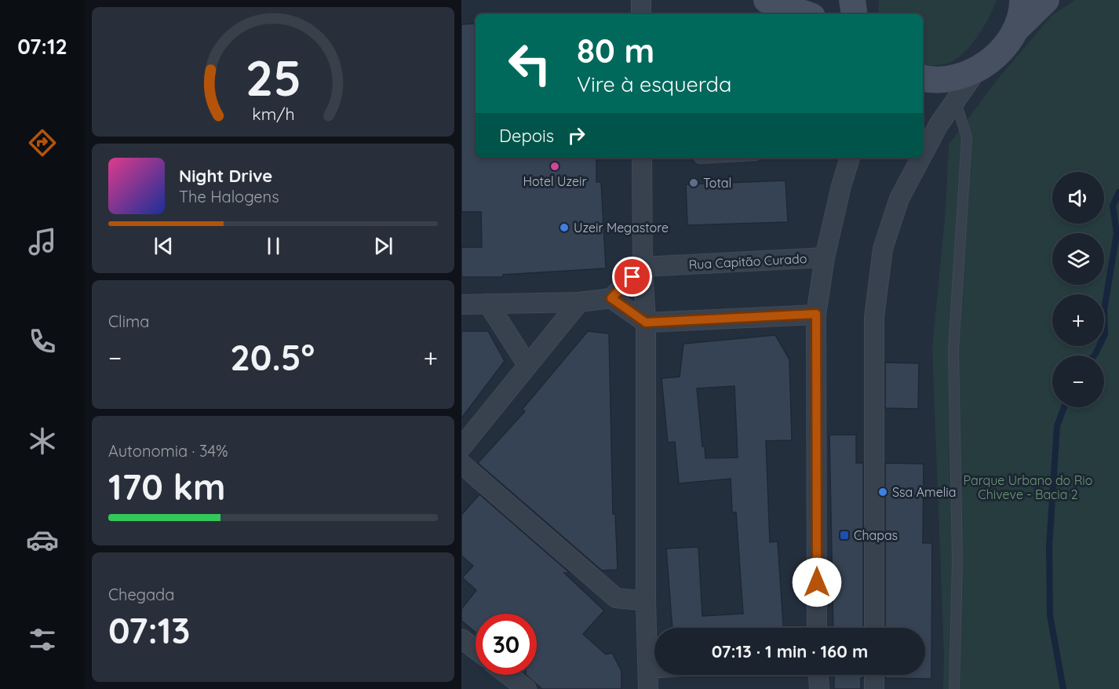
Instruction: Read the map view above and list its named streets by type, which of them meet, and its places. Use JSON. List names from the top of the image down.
{
  "streets": {
    "street": ["Rua Capitão Curado"]
  },
  "parks": ["Parque Urbano do Rio Chiveve - Bacia 2"],
  "places": {
    "other": [
      "Hotel Uzeir",
      "Total",
      "Uzeir Megastore",
      "Ssa Amelia"
    ],
    "transit": ["Chapas"]
  },
  "page": {
    "tabs": "07:12",
    "turn": ["80 m", "Vire à esquerda"],
    "then": "Depois",
    "song": ["Night Drive", "The Halogens"],
    "map_buttons": ["+", "−"],
    "tile": [
      "Clima",
      ["Autonomia · 34%", "170 km"],
      ["Chegada", "07:13"]
    ],
    "heat": ["−", "20.5°", "+"],
    "limit": "30",
    "trip": "07:13 · 1 min · 160 m",
    "gauge": ["25", "km/h"]
  }
}
